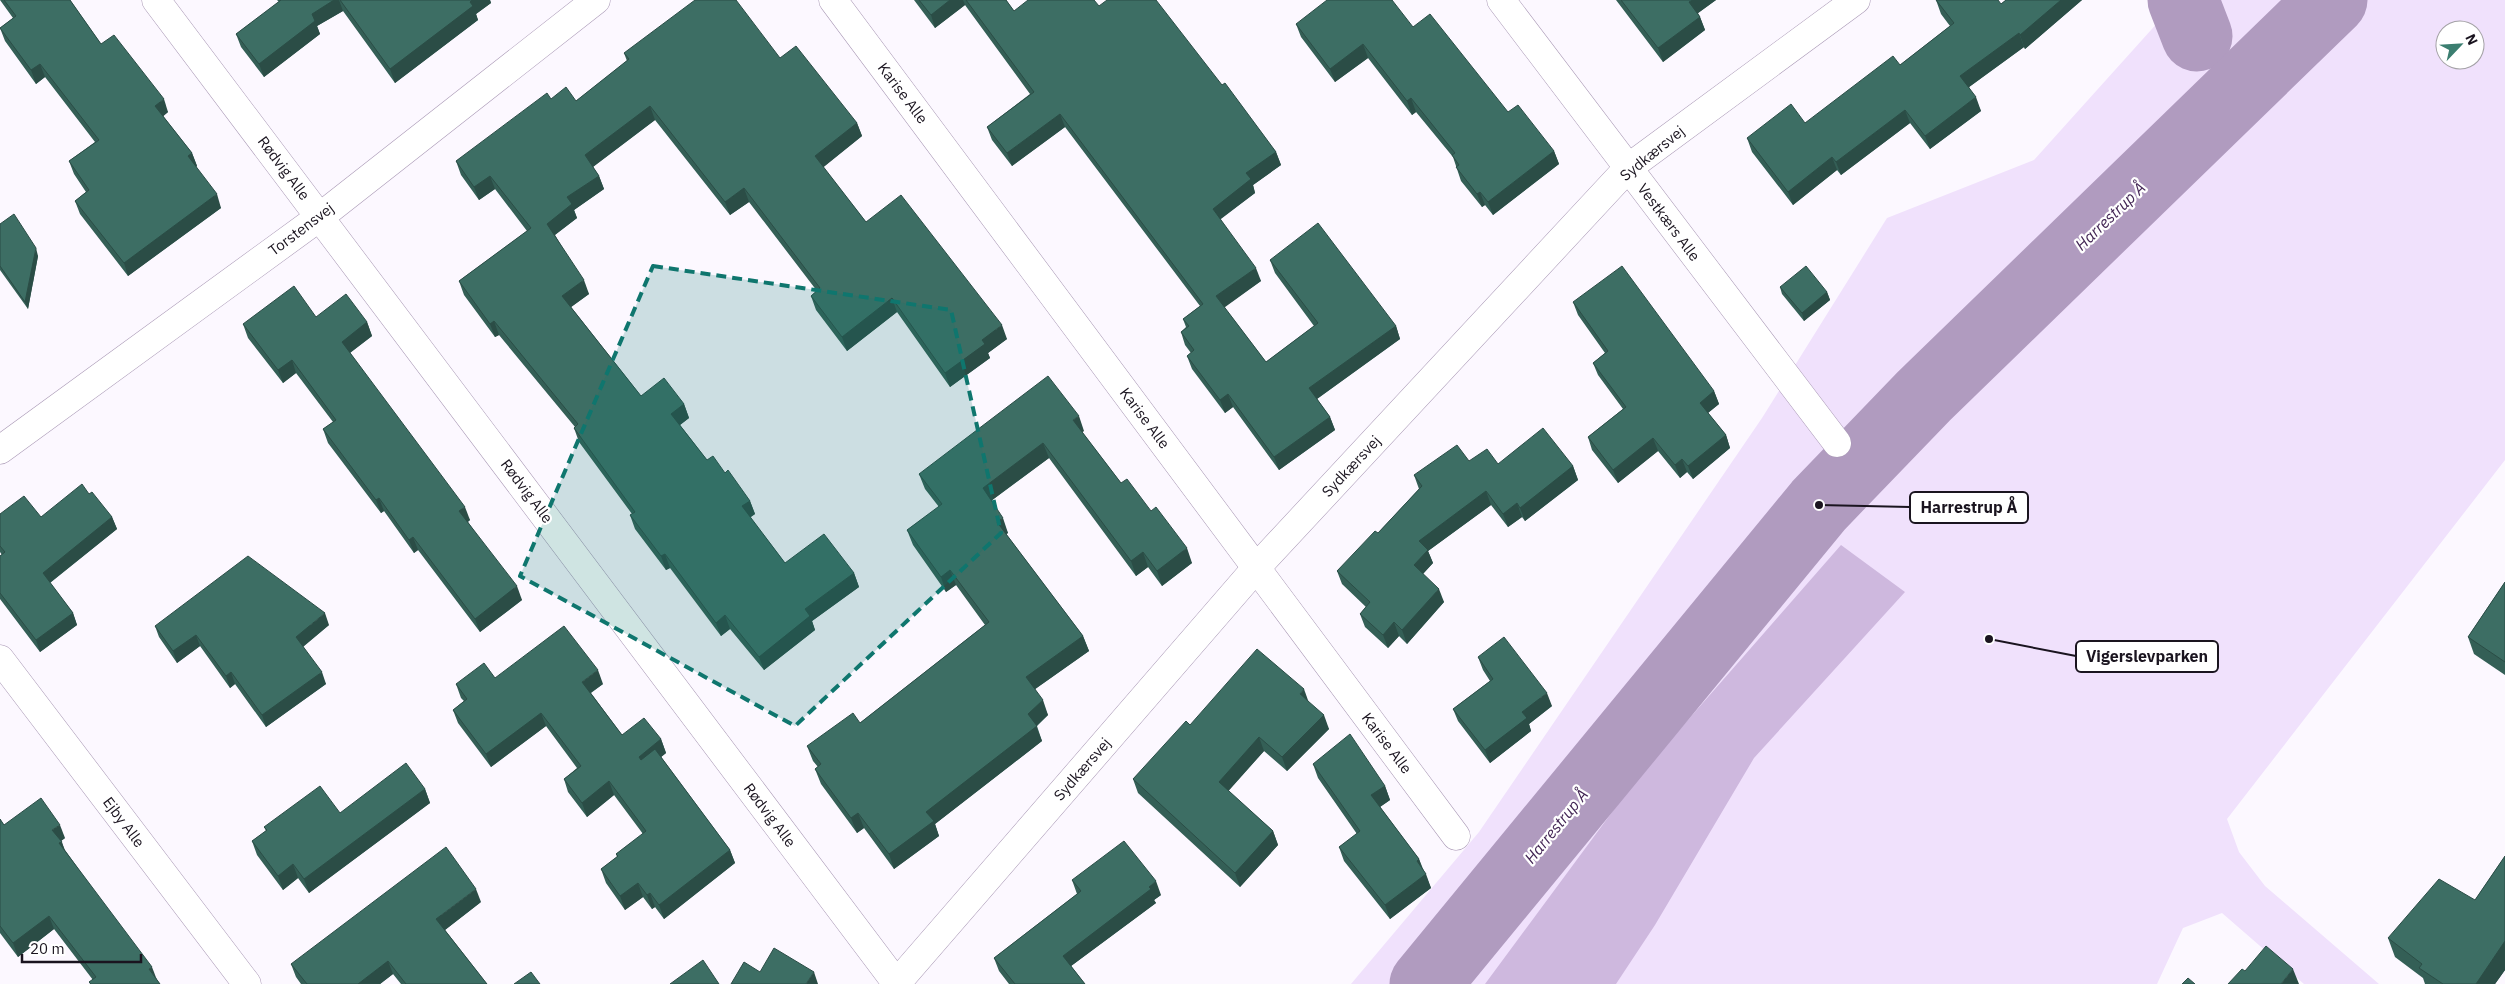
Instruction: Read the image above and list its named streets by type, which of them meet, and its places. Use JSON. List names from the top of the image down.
{
  "streets": {
    "street": [
      "Karise Alle",
      "Sydkærsvej",
      "Rødvig Alle",
      "Vestkærs Alle",
      "Torstensvej",
      "Ejby Alle"
    ]
  },
  "crossings": [
    ["Karise Alle", "Sydkærsvej"],
    ["Sydkærsvej", "Rødvig Alle"],
    ["Sydkærsvej", "Vestkærs Alle"],
    ["Rødvig Alle", "Torstensvej"]
  ],
  "water": ["Harrestrup Å"],
  "places": ["Harrestrup Å", "Vigerslevparken"],
  "scale_bar": "20 m",
  "north": "top right"
}
